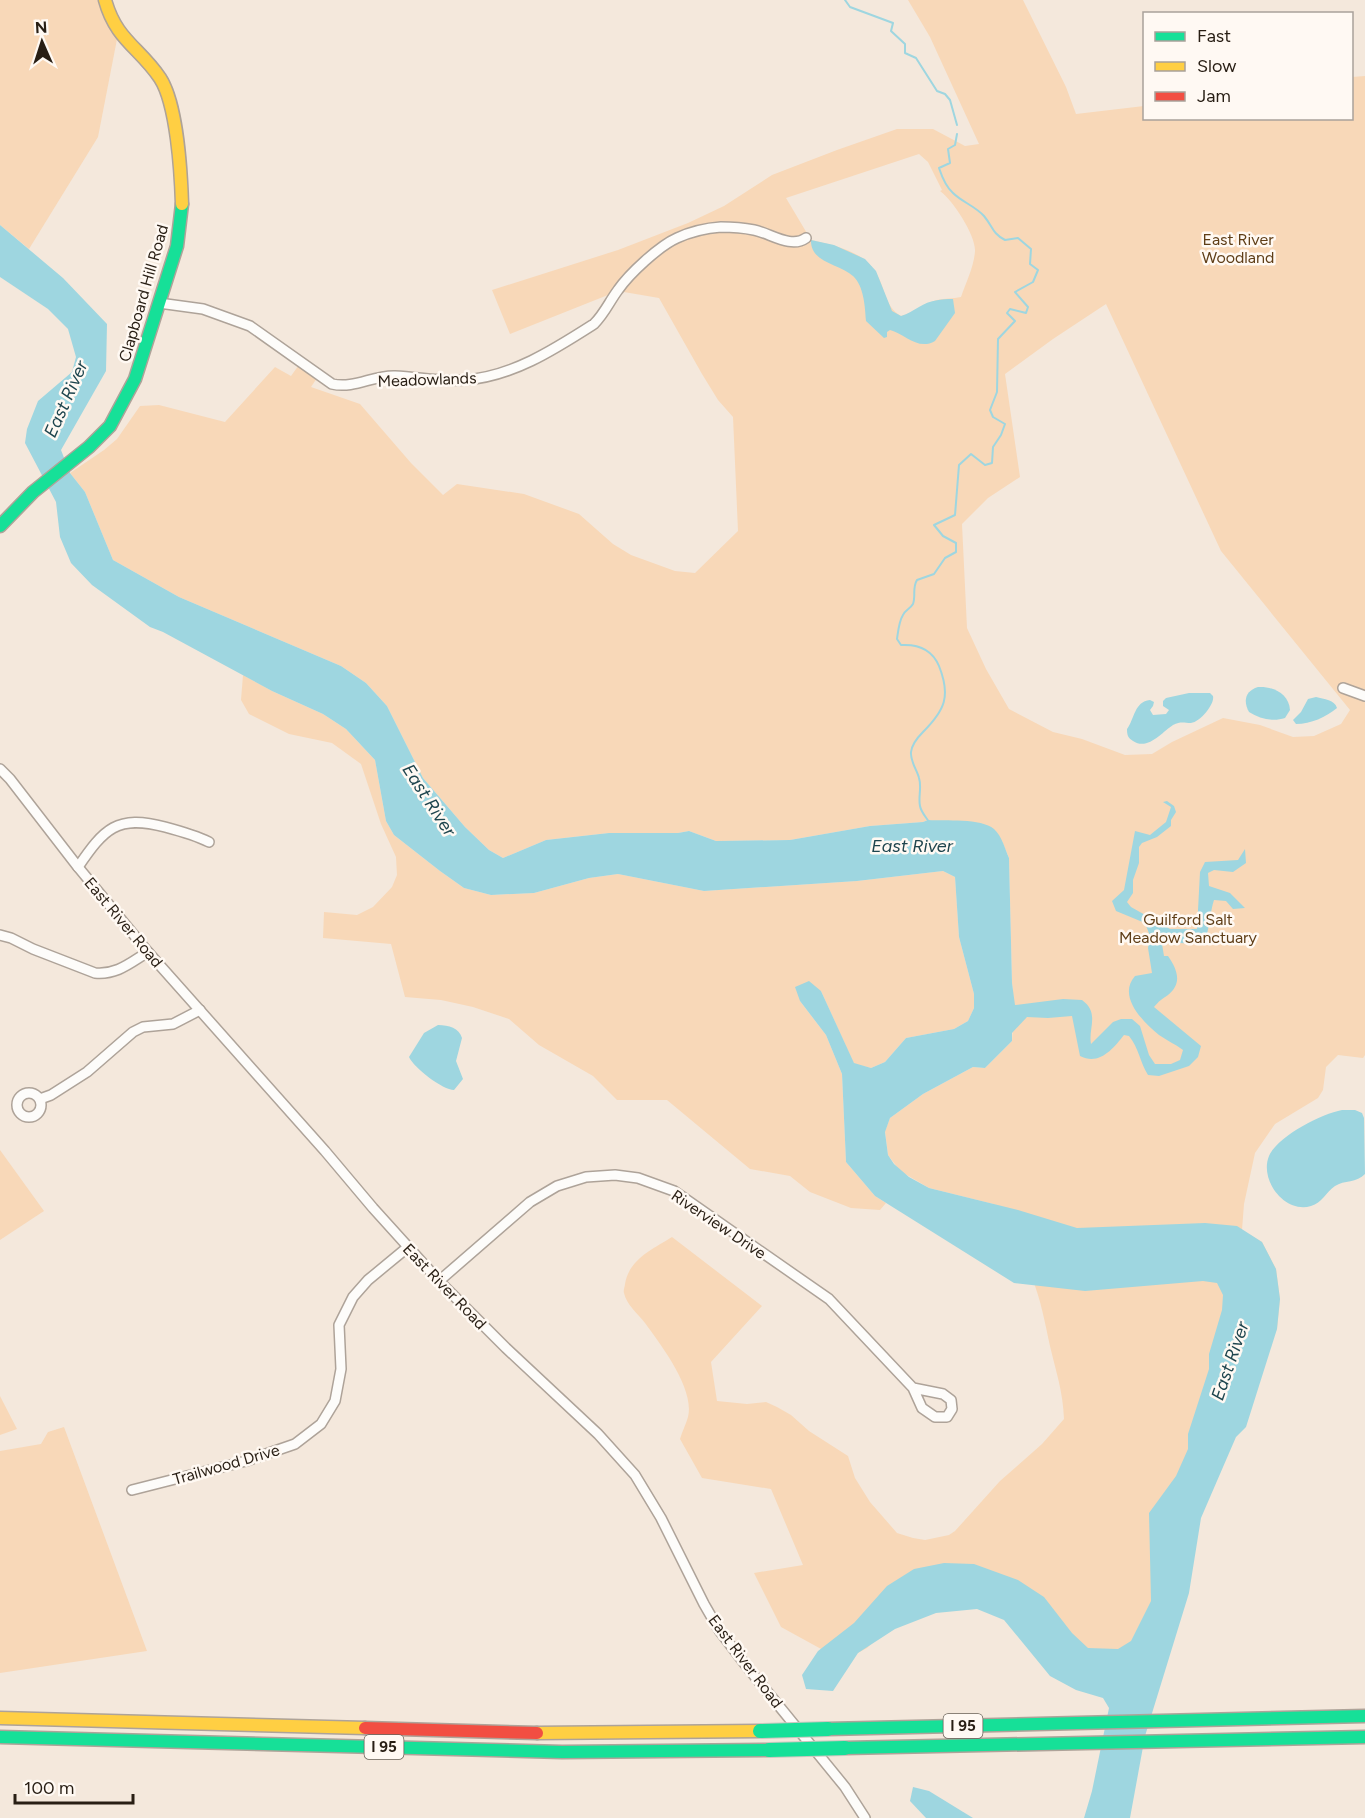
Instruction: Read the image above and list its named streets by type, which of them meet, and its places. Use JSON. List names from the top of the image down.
{
  "streets": {
    "main road": ["Clapboard Hill Road", "I 95"],
    "street": [
      "Meadowlands",
      "East River Road",
      "Riverview Drive",
      "Trailwood Drive"
    ]
  },
  "crossings": [
    ["Clapboard Hill Road", "Meadowlands"],
    ["East River Road", "Riverview Drive"],
    ["East River Road", "Trailwood Drive"]
  ],
  "water": ["East River"],
  "parks": ["East River Woodland", "Guilford Salt Meadow Sanctuary"],
  "legend": ["Fast", "Slow", "Jam"],
  "scale_bar": "100 m",
  "north": "top"
}
